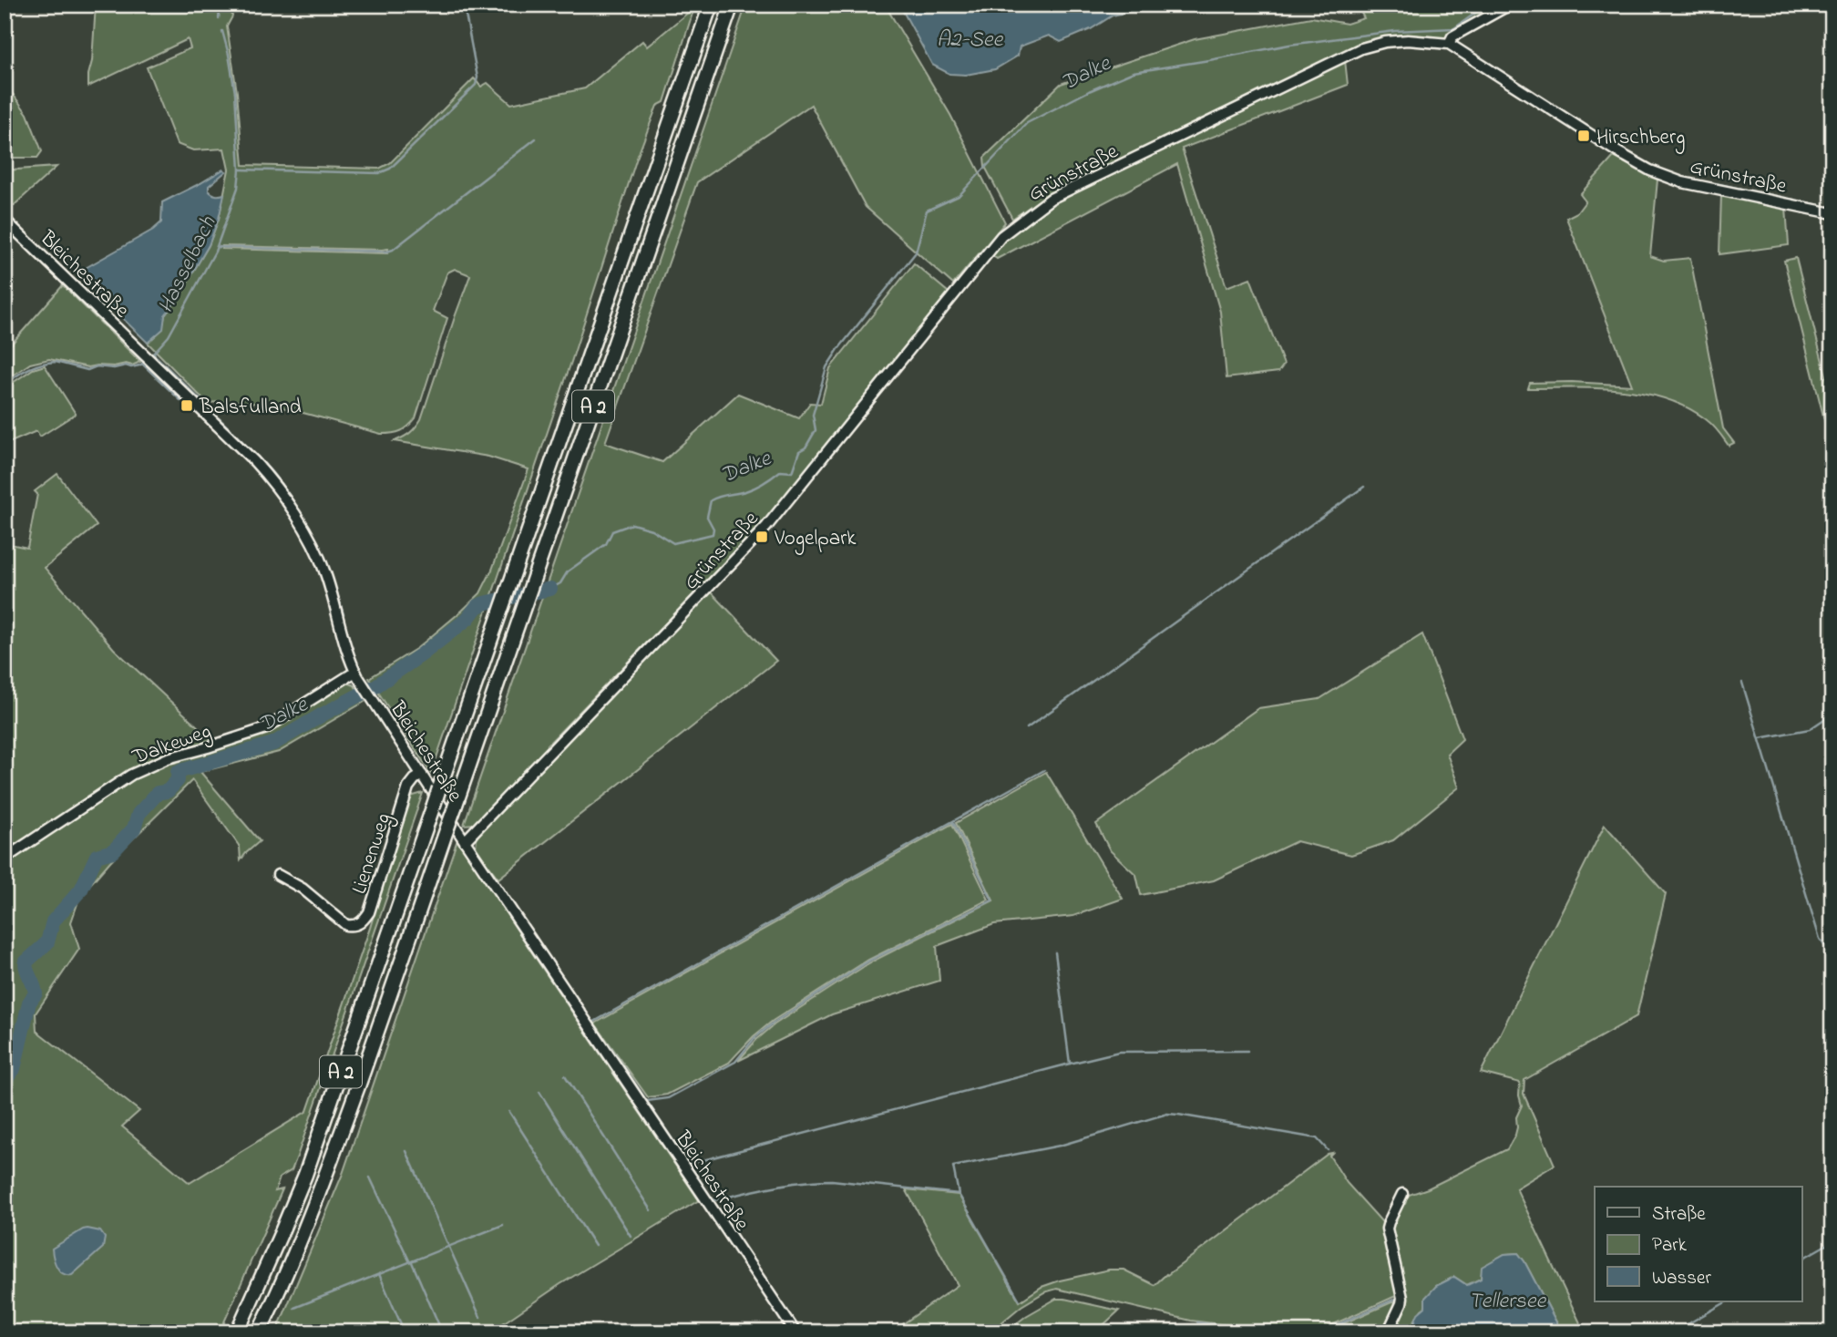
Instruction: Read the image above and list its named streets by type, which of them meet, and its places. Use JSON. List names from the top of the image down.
{
  "streets": {
    "highway": ["A 2"],
    "street": [
      "Grünstraße",
      "Bleichestraße",
      "Dalkeweg",
      "Lienenweg"
    ]
  },
  "crossings": [
    ["Grünstraße", "Bleichestraße"],
    ["Bleichestraße", "Dalkeweg"],
    ["Bleichestraße", "Lienenweg"]
  ],
  "water": [
    "A2-See",
    "Dalke",
    "Hasselbach",
    "Tellersee"
  ],
  "places": {
    "transit": ["Hirschberg", "Balsfulland", "Vogelpark"]
  },
  "legend": ["Straße", "Park", "Wasser"]
}
